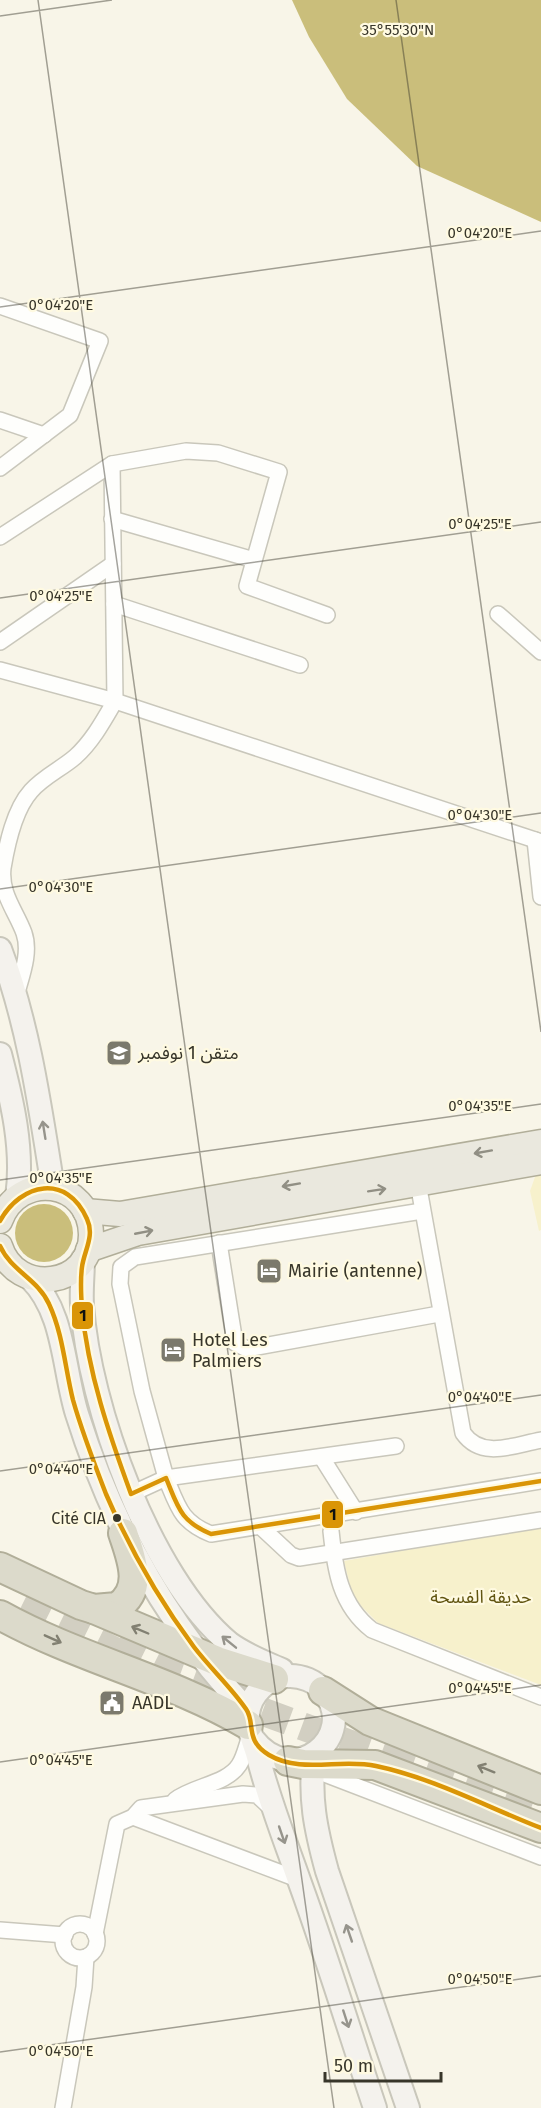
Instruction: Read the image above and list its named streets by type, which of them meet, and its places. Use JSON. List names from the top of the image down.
{
  "parks": ["حديقة الفسحة"],
  "places": {
    "school or university": ["متقن 1 نوفمبر"],
    "hotel": ["Mairie (antenne)", "Hotel Les Palmiers"],
    "other": ["Cité CIA"],
    "public building": ["AADL"]
  },
  "lines": ["transit line 1"],
  "scale_bar": "50 m",
  "coordinates": [
    "35°55'30\"N",
    "0°04'20\"E",
    "0°04'25\"E",
    "0°04'30\"E",
    "0°04'35\"E",
    "0°04'40\"E",
    "0°04'45\"E",
    "0°04'50\"E"
  ]
}
